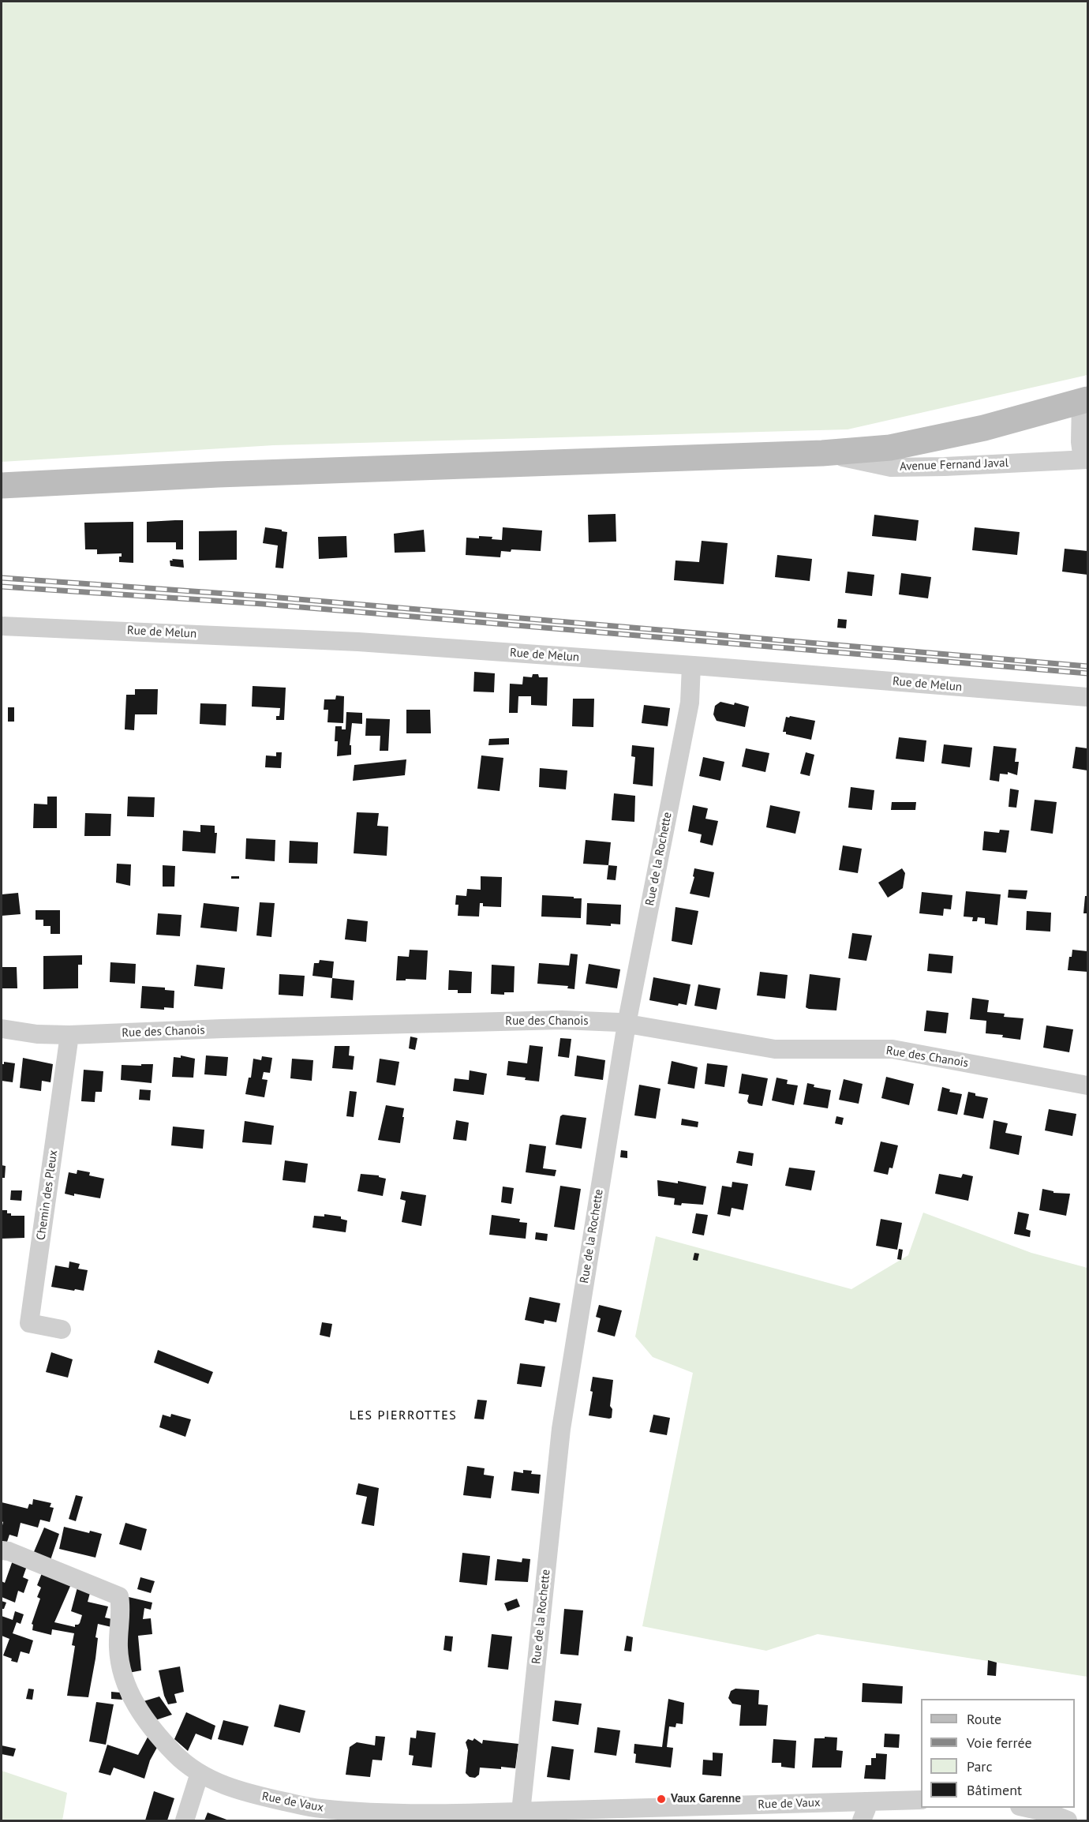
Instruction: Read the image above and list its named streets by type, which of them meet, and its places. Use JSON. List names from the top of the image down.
{
  "streets": {
    "street": [
      "Avenue Fernand Javal",
      "Rue de Melun",
      "Rue de la Rochette",
      "Rue des Chanois",
      "Chemin des Pleux",
      "Rue de Vaux"
    ]
  },
  "crossings": [
    ["Rue de Melun", "Rue de la Rochette"],
    ["Rue de la Rochette", "Rue des Chanois"],
    ["Rue de la Rochette", "Rue de Vaux"],
    ["Rue des Chanois", "Chemin des Pleux"]
  ],
  "districts": ["LES PIERROTTES"],
  "places": ["Vaux Garenne"],
  "legend": [
    "Route",
    "Voie ferrée",
    "Parc",
    "Bâtiment"
  ]
}
